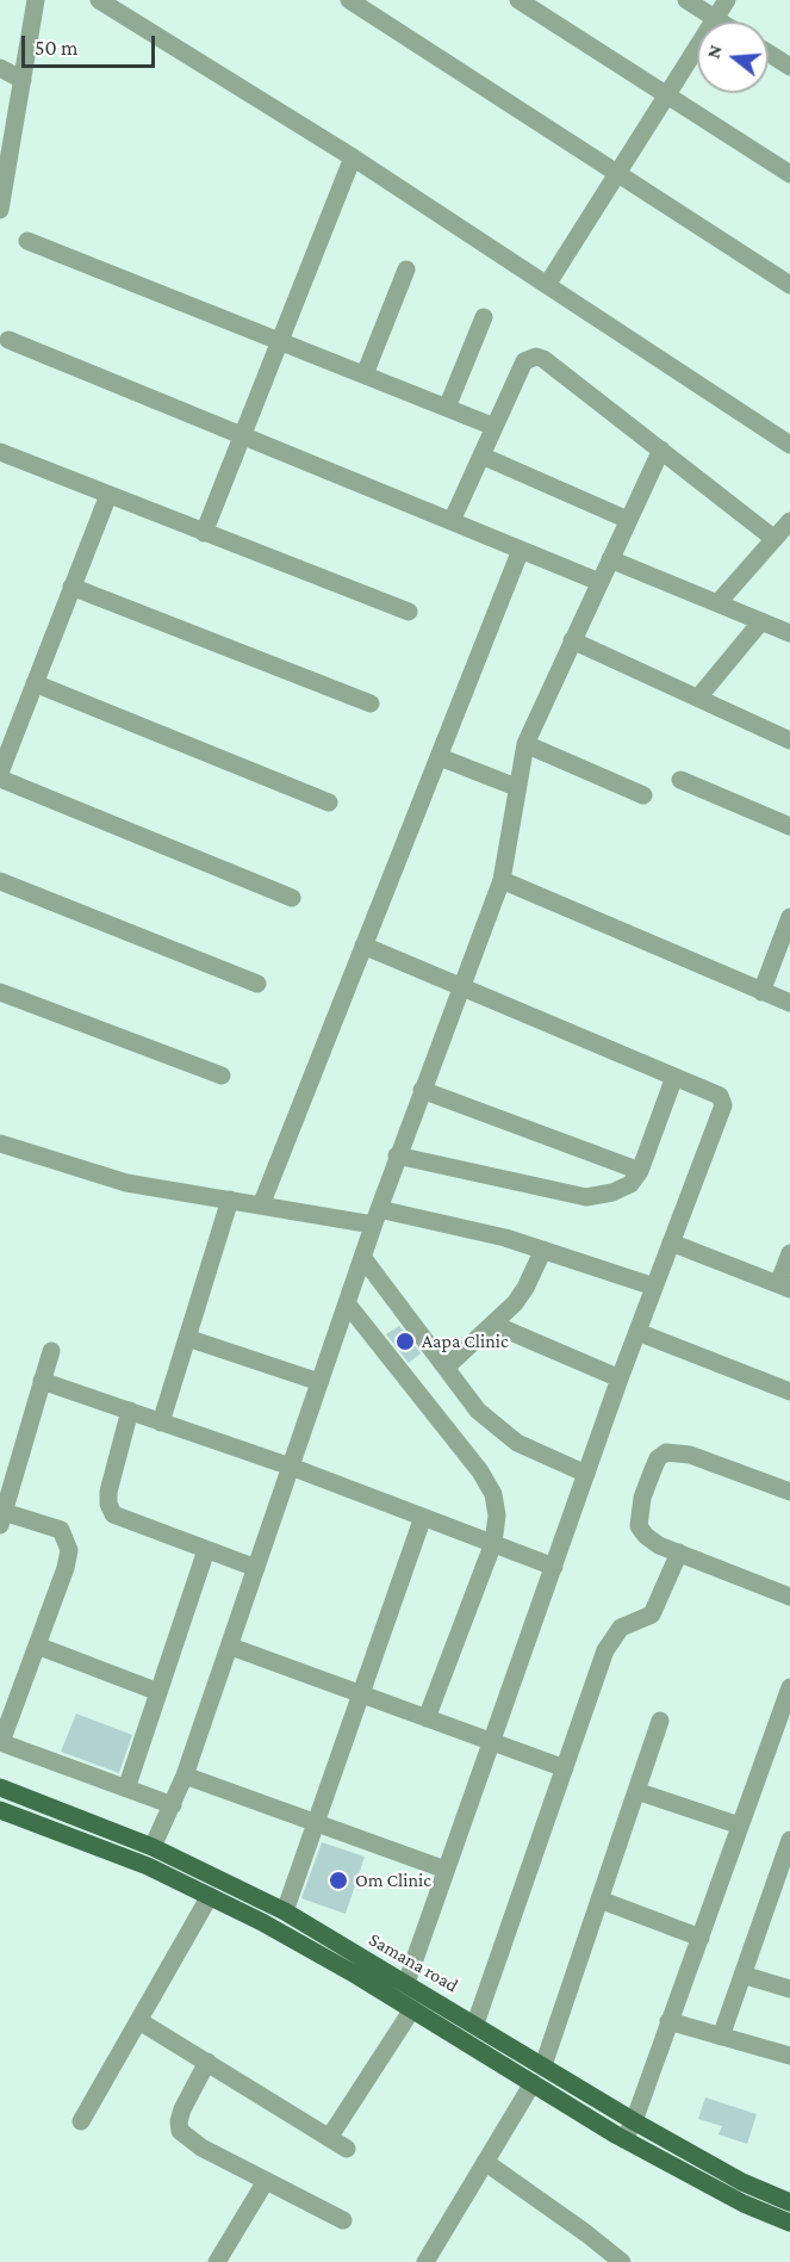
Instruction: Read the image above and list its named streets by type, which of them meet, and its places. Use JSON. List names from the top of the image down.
{
  "streets": {
    "main road": ["Samana road"]
  },
  "places": ["Aapa Clinic", "Om Clinic"],
  "scale_bar": "50 m",
  "north": "left"
}
